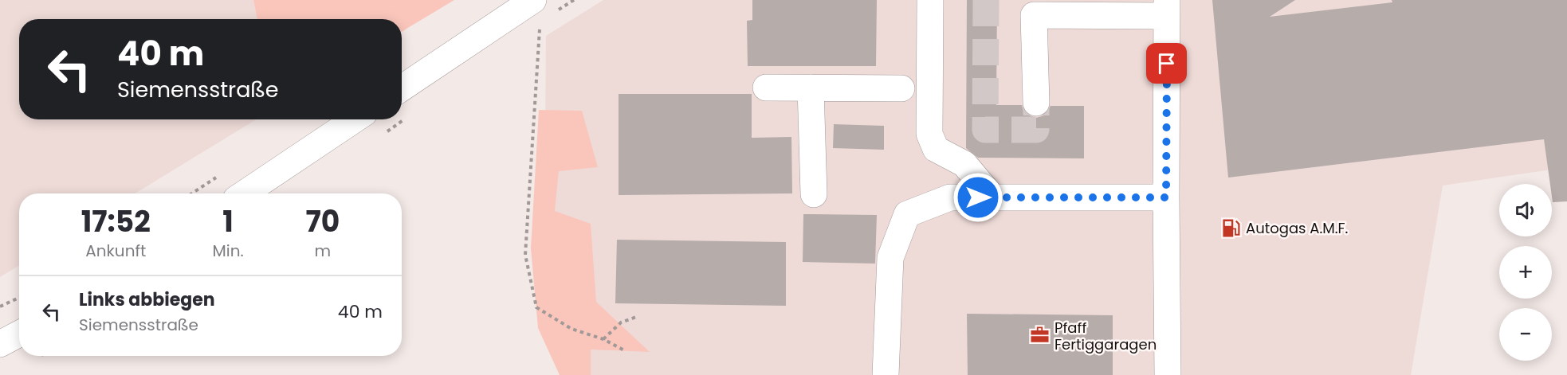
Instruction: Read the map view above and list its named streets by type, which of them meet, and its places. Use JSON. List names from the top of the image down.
{
  "places": {
    "fuel station": ["Autogas A.M.F."],
    "office": ["Pfaff Fertiggaragen"]
  },
  "page": {
    "turn": ["40 m", "Siemensstraße"],
    "map_buttons": ["+", "−"],
    "eta": [
      "17:52",
      "Ankunft",
      "1",
      "Min.",
      "70",
      "m"
    ],
    "list": [
      {
        "name": "Links abbiegen",
        "note": "Siemensstraße",
        "value": "40 m"
      }
    ]
  }
}
